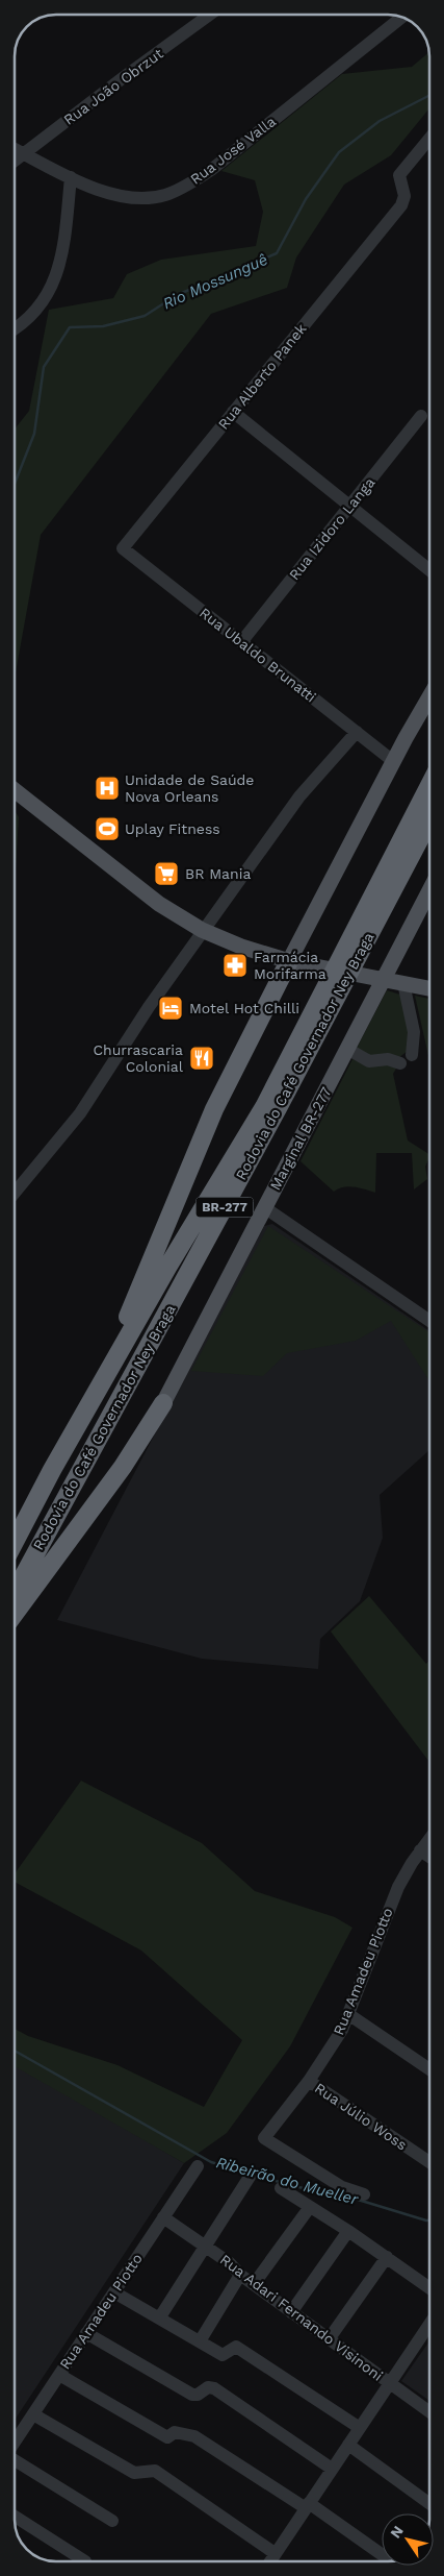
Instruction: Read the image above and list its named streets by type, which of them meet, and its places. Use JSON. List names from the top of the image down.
{
  "streets": {
    "highway": ["Rodovia do Café Governador Ney Braga", "BR-277"],
    "main road": ["Marginal BR-277"],
    "street": [
      "Rua João Obrzut",
      "Rua José Valla",
      "Rua Alberto Panek",
      "Rua Izidoro Langa",
      "Rua Ubaldo Brunatti",
      "Rua Amadeu Piotto",
      "Rua Júlio Woss",
      "Rua Adari Fernando Visinoni"
    ]
  },
  "crossings": [
    ["Rua João Obrzut", "Rua José Valla"],
    ["Rua Alberto Panek", "Rua Ubaldo Brunatti"],
    ["Rua Izidoro Langa", "Rua Ubaldo Brunatti"],
    ["Rua Amadeu Piotto", "Rua Júlio Woss"],
    ["Rua Amadeu Piotto", "Rua Adari Fernando Visinoni"]
  ],
  "water": ["Rio Mossunguê", "Ribeirão do Mueller"],
  "places": {
    "hospital": ["Unidade de Saúde Nova Orleans"],
    "sports": ["Uplay Fitness"],
    "supermarket": ["BR Mania"],
    "pharmacy": ["Farmácia Morifarma"],
    "hotel": ["Motel Hot Chilli"],
    "restaurant": ["Churrascaria Colonial"]
  },
  "north": "top left"
}
